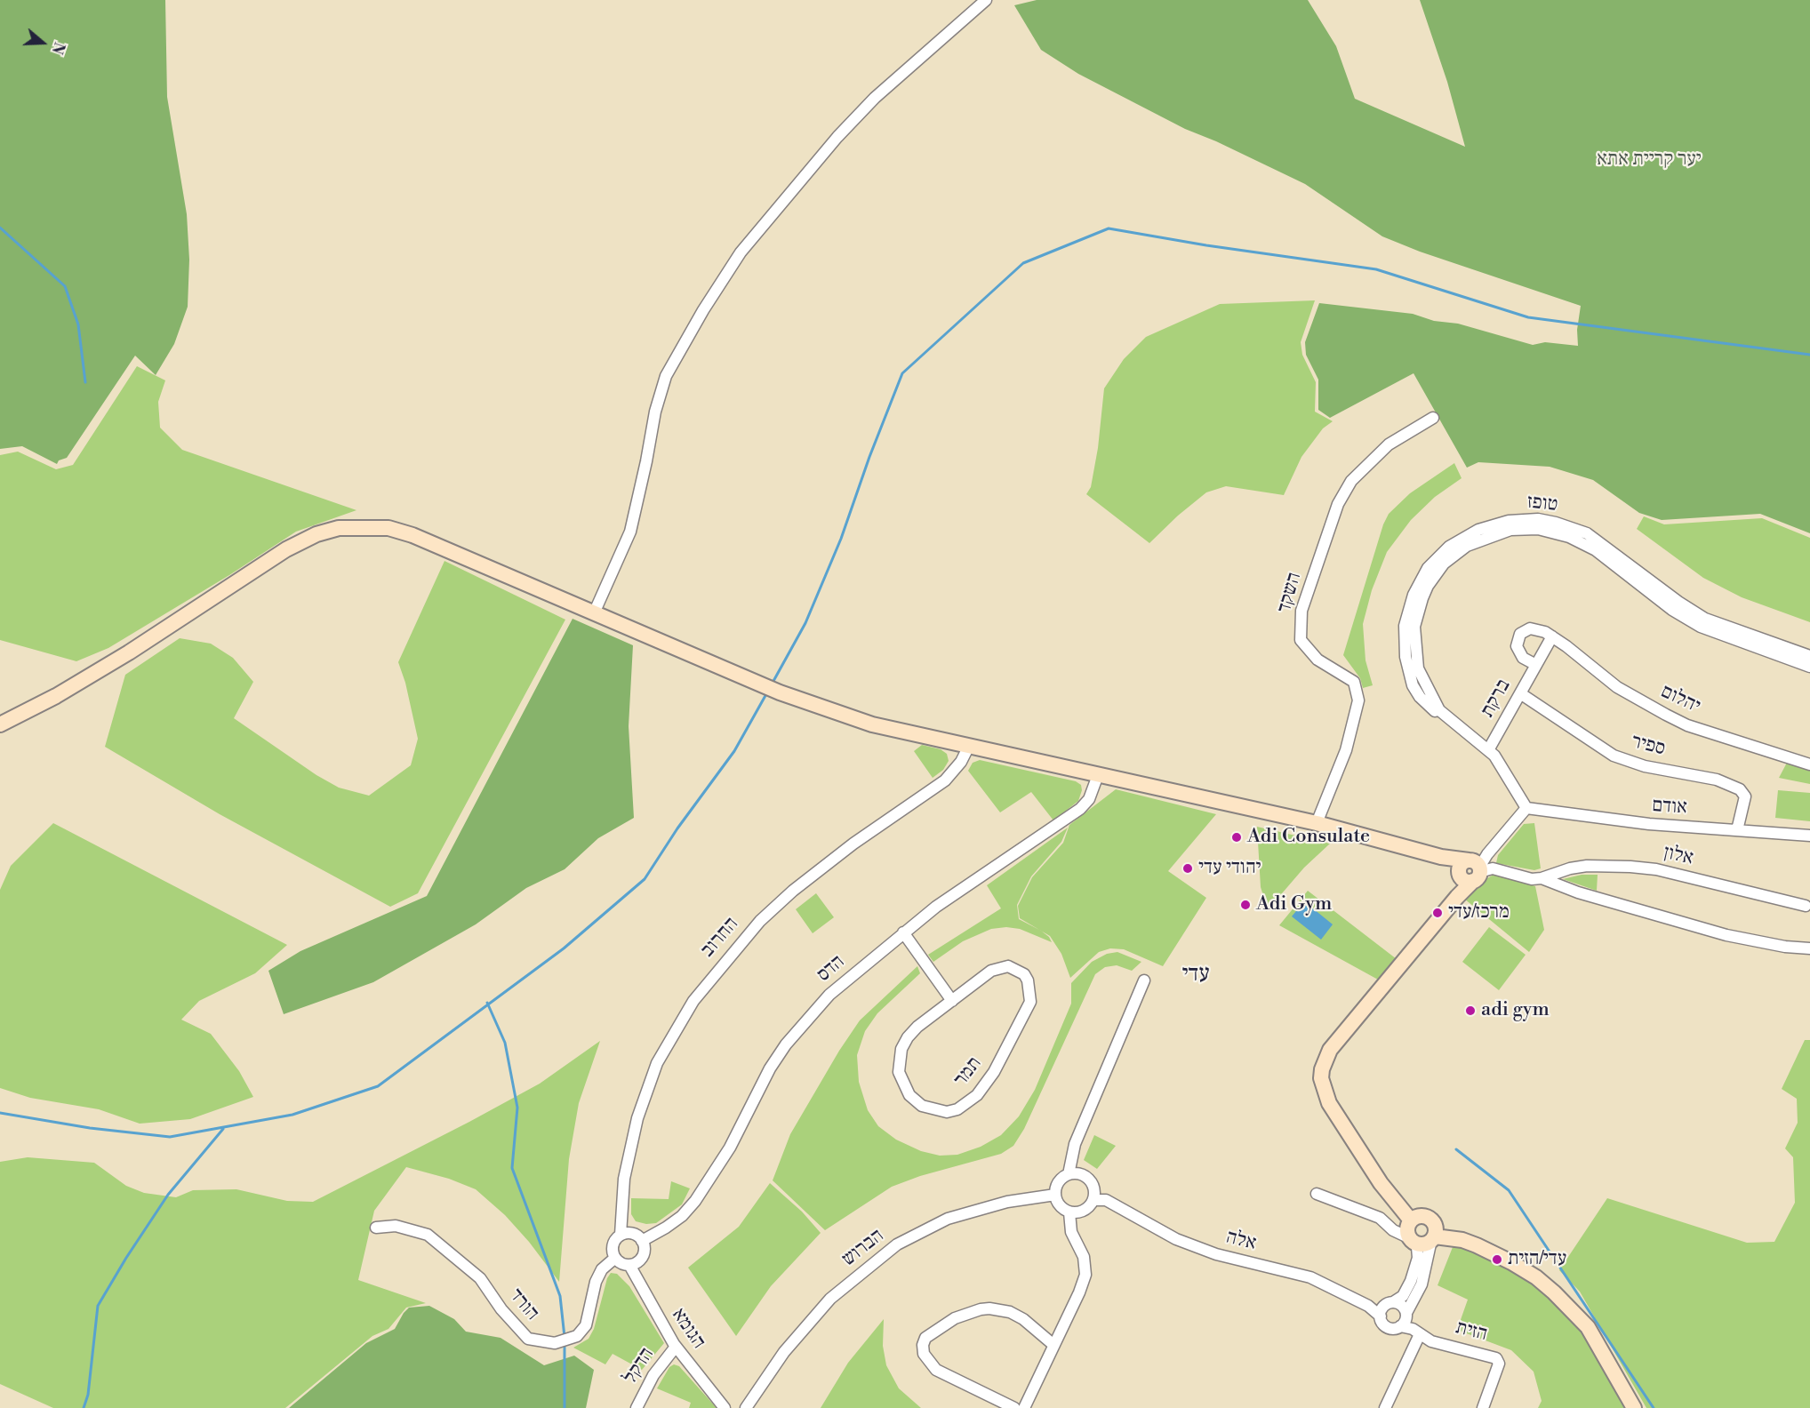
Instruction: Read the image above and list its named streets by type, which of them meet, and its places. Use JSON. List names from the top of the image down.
{
  "streets": {
    "street": [
      "טופז",
      "השקד",
      "ברקת",
      "יהלום",
      "ספיר",
      "אודם",
      "אלון",
      "החרוב",
      "הדס",
      "תמר",
      "אלה",
      "הברוש",
      "הורד",
      "הגומא",
      "הזית",
      "הדקל"
    ]
  },
  "crossings": [
    ["טופז", "ברקת"],
    ["טופז", "אודם"],
    ["ברקת", "יהלום"],
    ["ברקת", "ספיר"],
    ["ספיר", "אודם"],
    ["החרוב", "הדס"],
    ["החרוב", "הורד"],
    ["החרוב", "הגומא"],
    ["הדס", "הורד"],
    ["הדס", "הגומא"],
    ["אלה", "הברוש"],
    ["אלה", "הזית"],
    ["הורד", "הגומא"],
    ["הגומא", "הדקל"]
  ],
  "districts": ["עדי"],
  "parks": ["יער קריית אתא"],
  "places": [
    "Adi Consulate",
    "יהודי עדי",
    "Adi Gym",
    "מרכז/עדי",
    "adi gym",
    "עדי/הזית"
  ],
  "north": "right"
}
